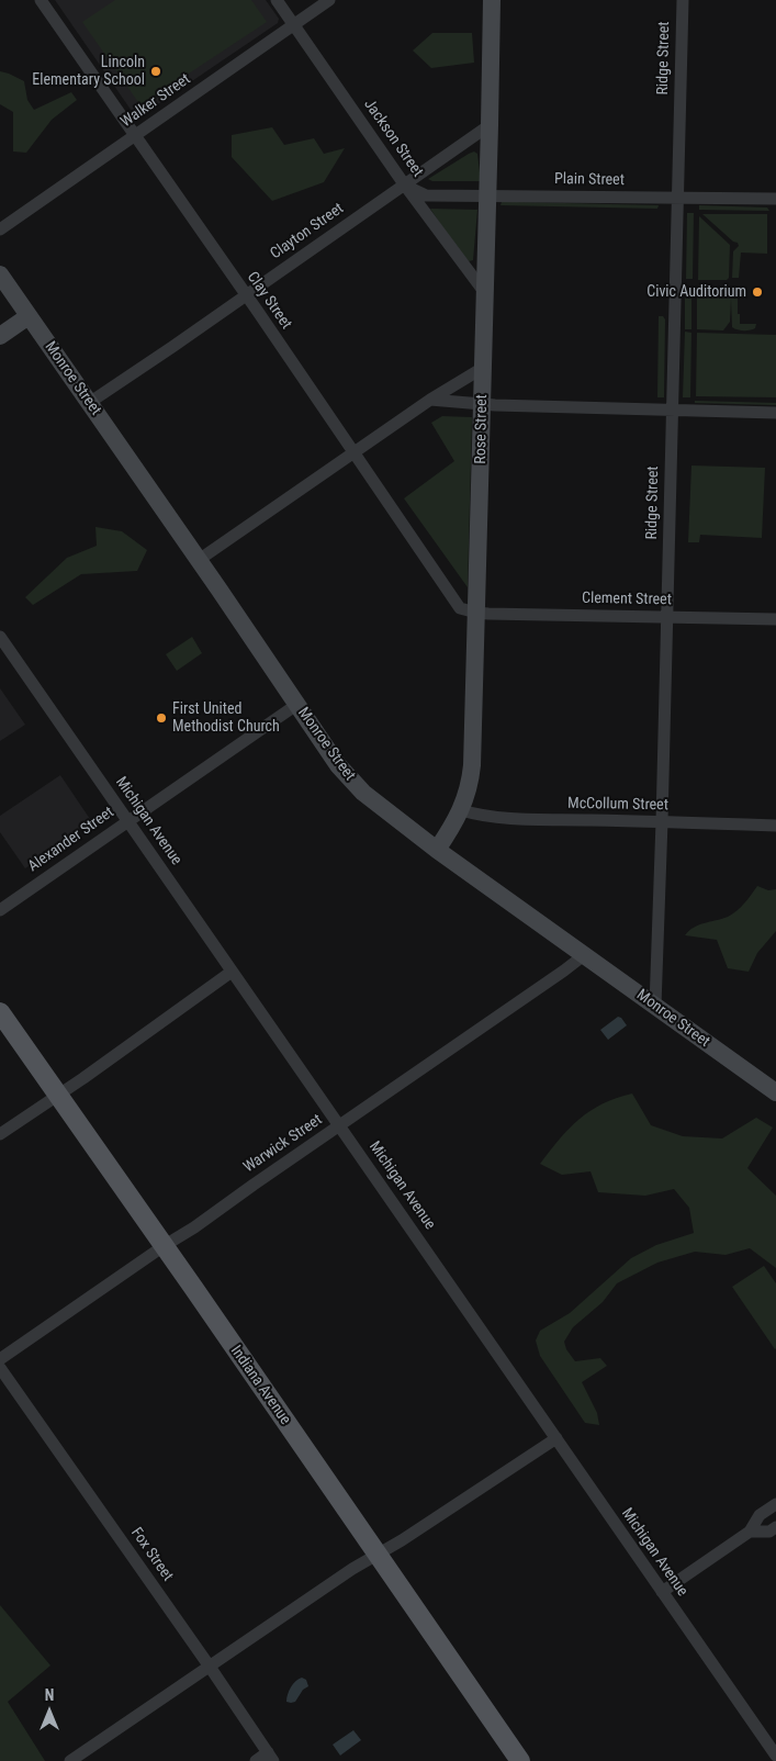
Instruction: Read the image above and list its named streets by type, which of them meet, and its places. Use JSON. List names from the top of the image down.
{
  "streets": {
    "main road": ["Monroe Street", "Rose Street", "Indiana Avenue"],
    "street": [
      "Ridge Street",
      "Walker Street",
      "Jackson Street",
      "Plain Street",
      "Clayton Street",
      "Clay Street",
      "Clement Street",
      "McCollum Street",
      "Michigan Avenue",
      "Alexander Street",
      "Warwick Street",
      "Fox Street"
    ]
  },
  "crossings": [
    ["Ridge Street", "Plain Street"],
    ["Ridge Street", "Monroe Street"],
    ["Ridge Street", "Clement Street"],
    ["Ridge Street", "McCollum Street"],
    ["Walker Street", "Jackson Street"],
    ["Walker Street", "Clay Street"],
    ["Jackson Street", "Plain Street"],
    ["Jackson Street", "Clayton Street"],
    ["Jackson Street", "Rose Street"],
    ["Plain Street", "Clayton Street"],
    ["Plain Street", "Rose Street"],
    ["Clayton Street", "Clay Street"],
    ["Clayton Street", "Monroe Street"],
    ["Clayton Street", "Rose Street"],
    ["Clay Street", "Rose Street"],
    ["Clay Street", "Clement Street"],
    ["Monroe Street", "Rose Street"],
    ["Monroe Street", "Alexander Street"],
    ["Monroe Street", "Warwick Street"],
    ["Rose Street", "Clement Street"],
    ["Rose Street", "McCollum Street"],
    ["Michigan Avenue", "Alexander Street"],
    ["Michigan Avenue", "Warwick Street"],
    ["Warwick Street", "Indiana Avenue"]
  ],
  "places": ["Lincoln Elementary School", "Civic Auditorium", "First United Methodist Church"],
  "north": "top"
}
